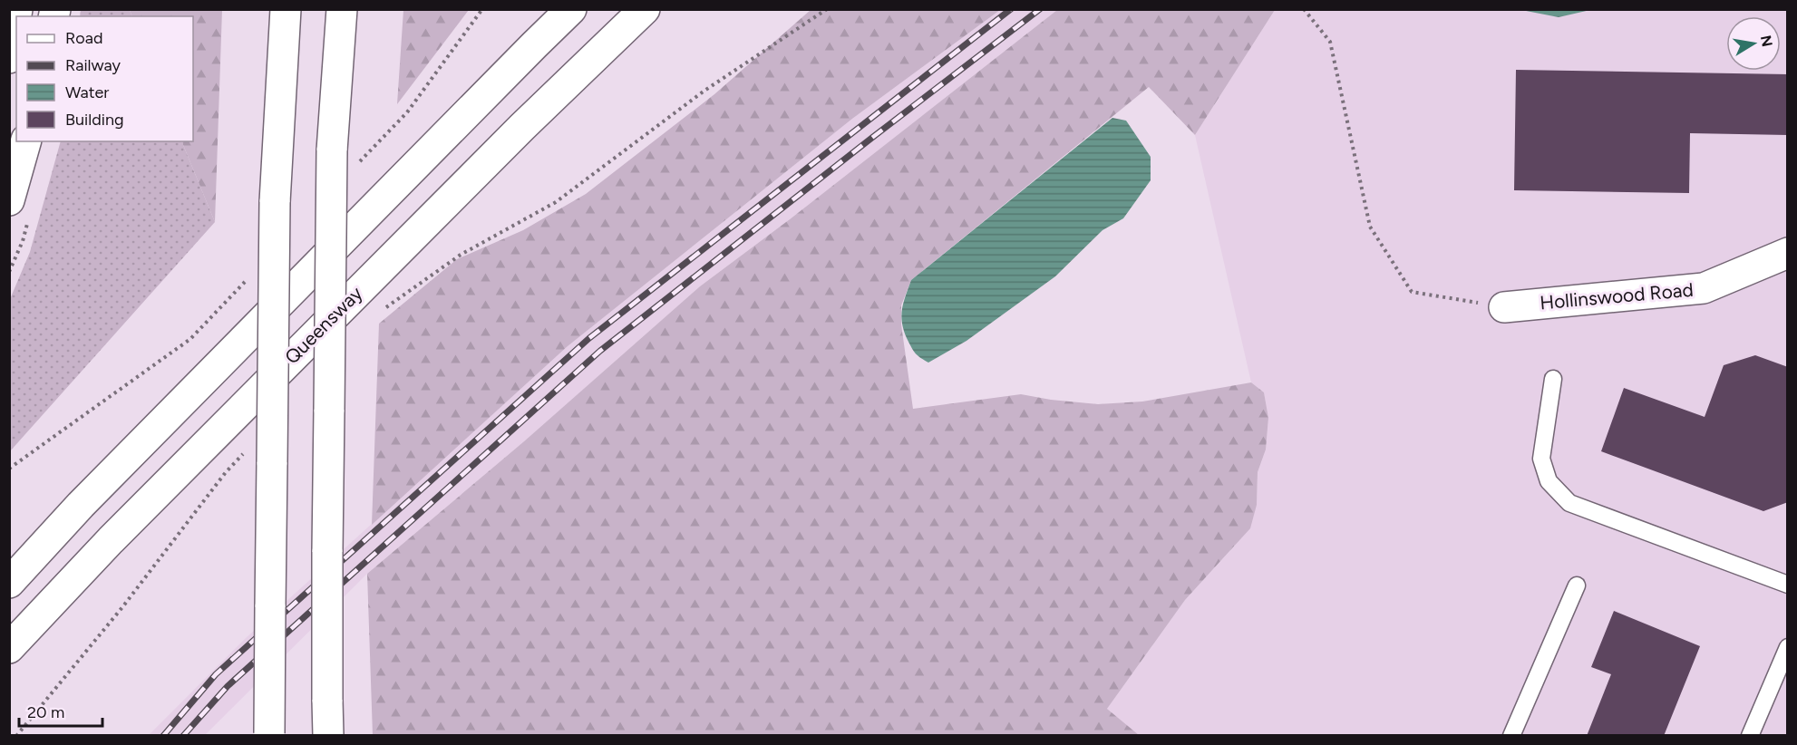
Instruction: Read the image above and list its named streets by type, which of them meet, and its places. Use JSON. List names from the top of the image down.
{
  "streets": {
    "main road": ["Hollinswood Road", "Queensway"]
  },
  "legend": [
    "Road",
    "Railway",
    "Water",
    "Building"
  ],
  "scale_bar": "20 m",
  "north": "right"
}
